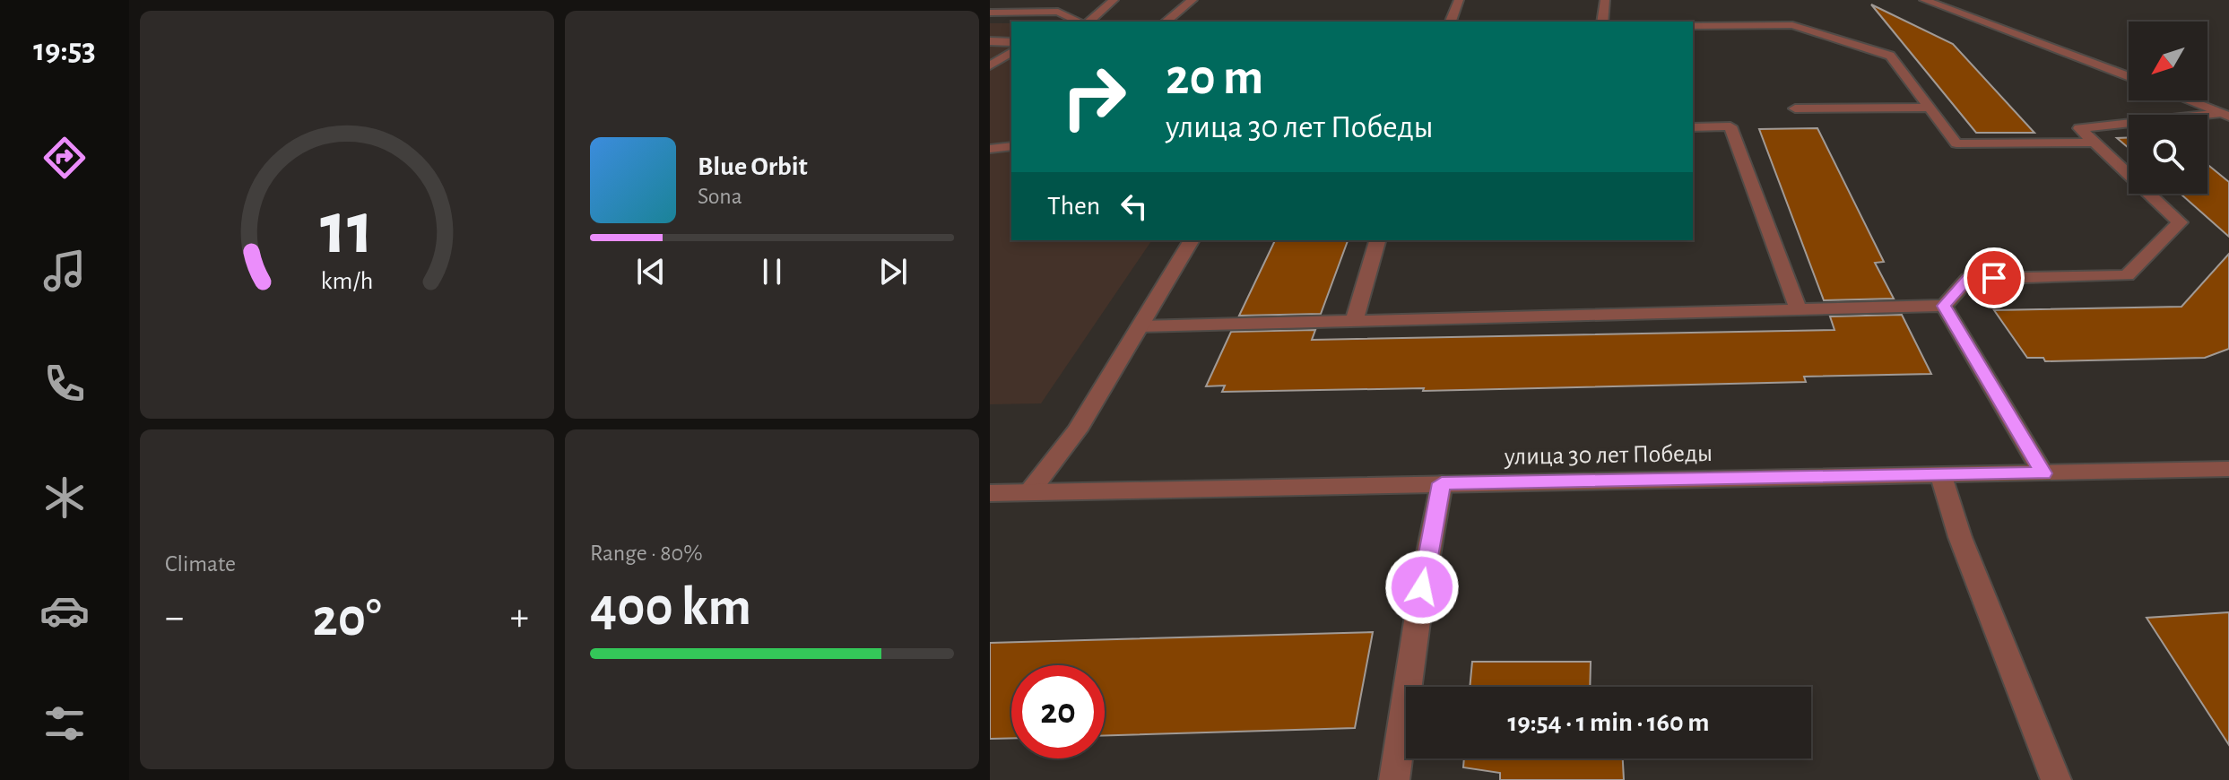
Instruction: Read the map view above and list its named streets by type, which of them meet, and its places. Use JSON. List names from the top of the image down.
{
  "streets": {
    "street": ["улица 30 лет Победы"]
  },
  "north": "bottom left",
  "page": {
    "tabs": "19:53",
    "turn": ["20 m", "улица 30 лет Победы"],
    "song": ["Blue Orbit", "Sona"],
    "then": "Then",
    "tile": [
      "Climate",
      ["Range · 80%", "400 km"]
    ],
    "heat": ["−", "20°", "+"],
    "limit": "20",
    "trip": "19:54 · 1 min · 160 m",
    "gauge": ["11", "km/h"]
  }
}
